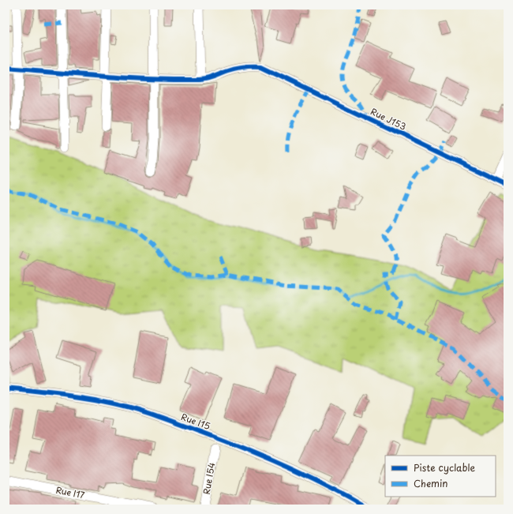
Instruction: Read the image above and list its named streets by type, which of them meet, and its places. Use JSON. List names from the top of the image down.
{
  "streets": {
    "street": [
      "Rue J153",
      "Rue I15",
      "Rue I54",
      "Rue I17"
    ]
  },
  "legend": ["Piste cyclable", "Chemin"]
}
